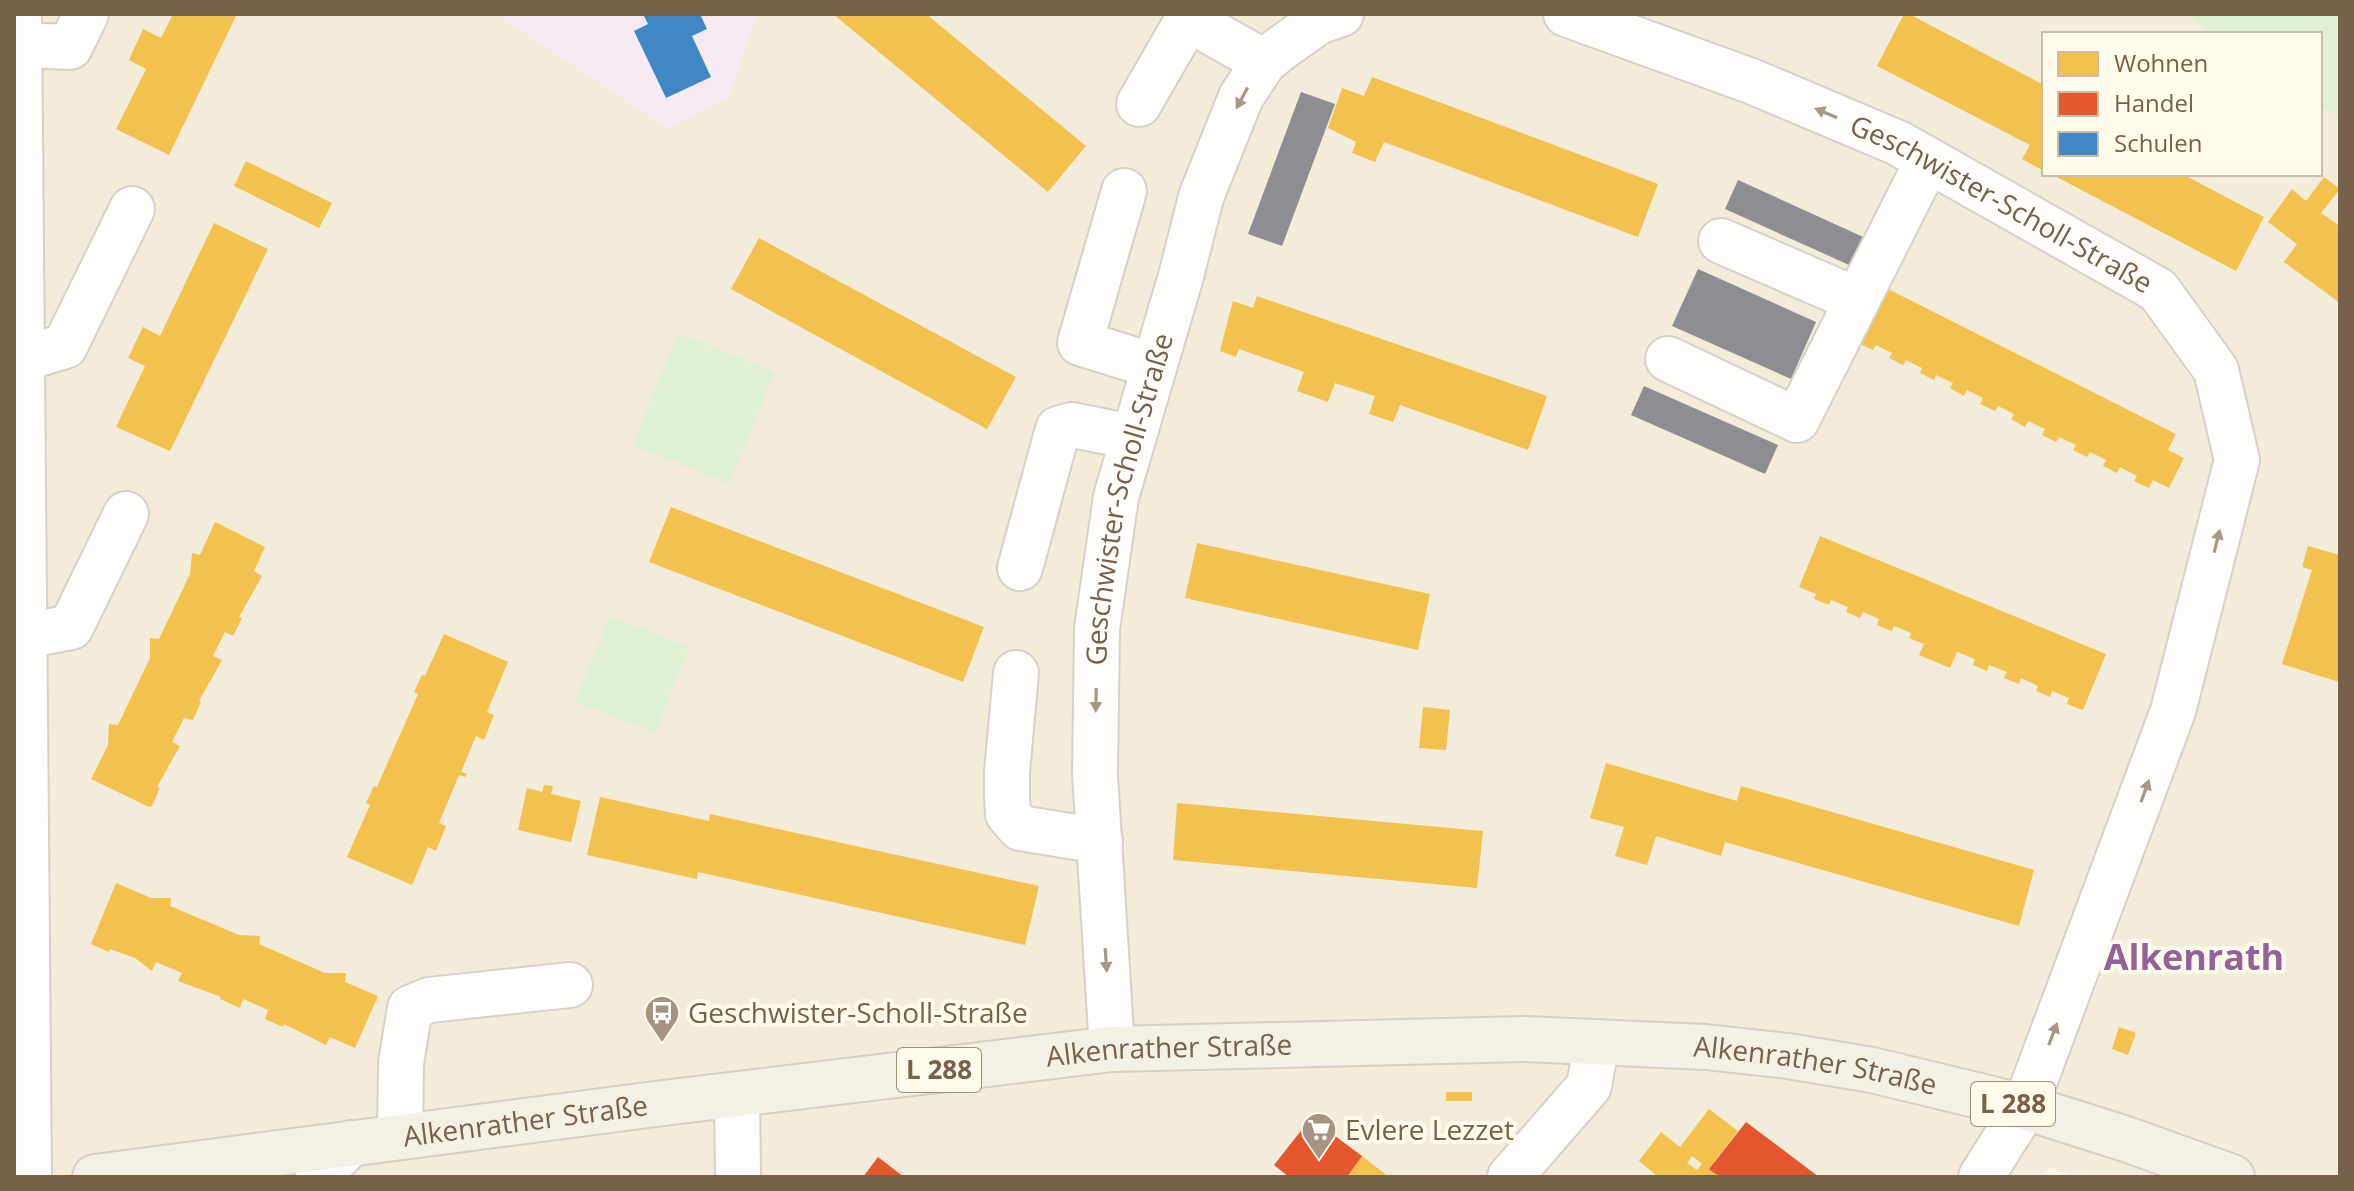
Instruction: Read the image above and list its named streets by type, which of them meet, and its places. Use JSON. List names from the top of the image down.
{
  "streets": {
    "main road": ["Alkenrather Straße", "L 288"],
    "street": ["Geschwister-Scholl-Straße"]
  },
  "crossings": [
    ["Geschwister-Scholl-Straße", "Alkenrather Straße"]
  ],
  "districts": ["Alkenrath"],
  "places": {
    "bus stop": ["Geschwister-Scholl-Straße"],
    "supermarket": ["Evlere Lezzet"]
  },
  "legend": ["Wohnen", "Handel", "Schulen"]
}
